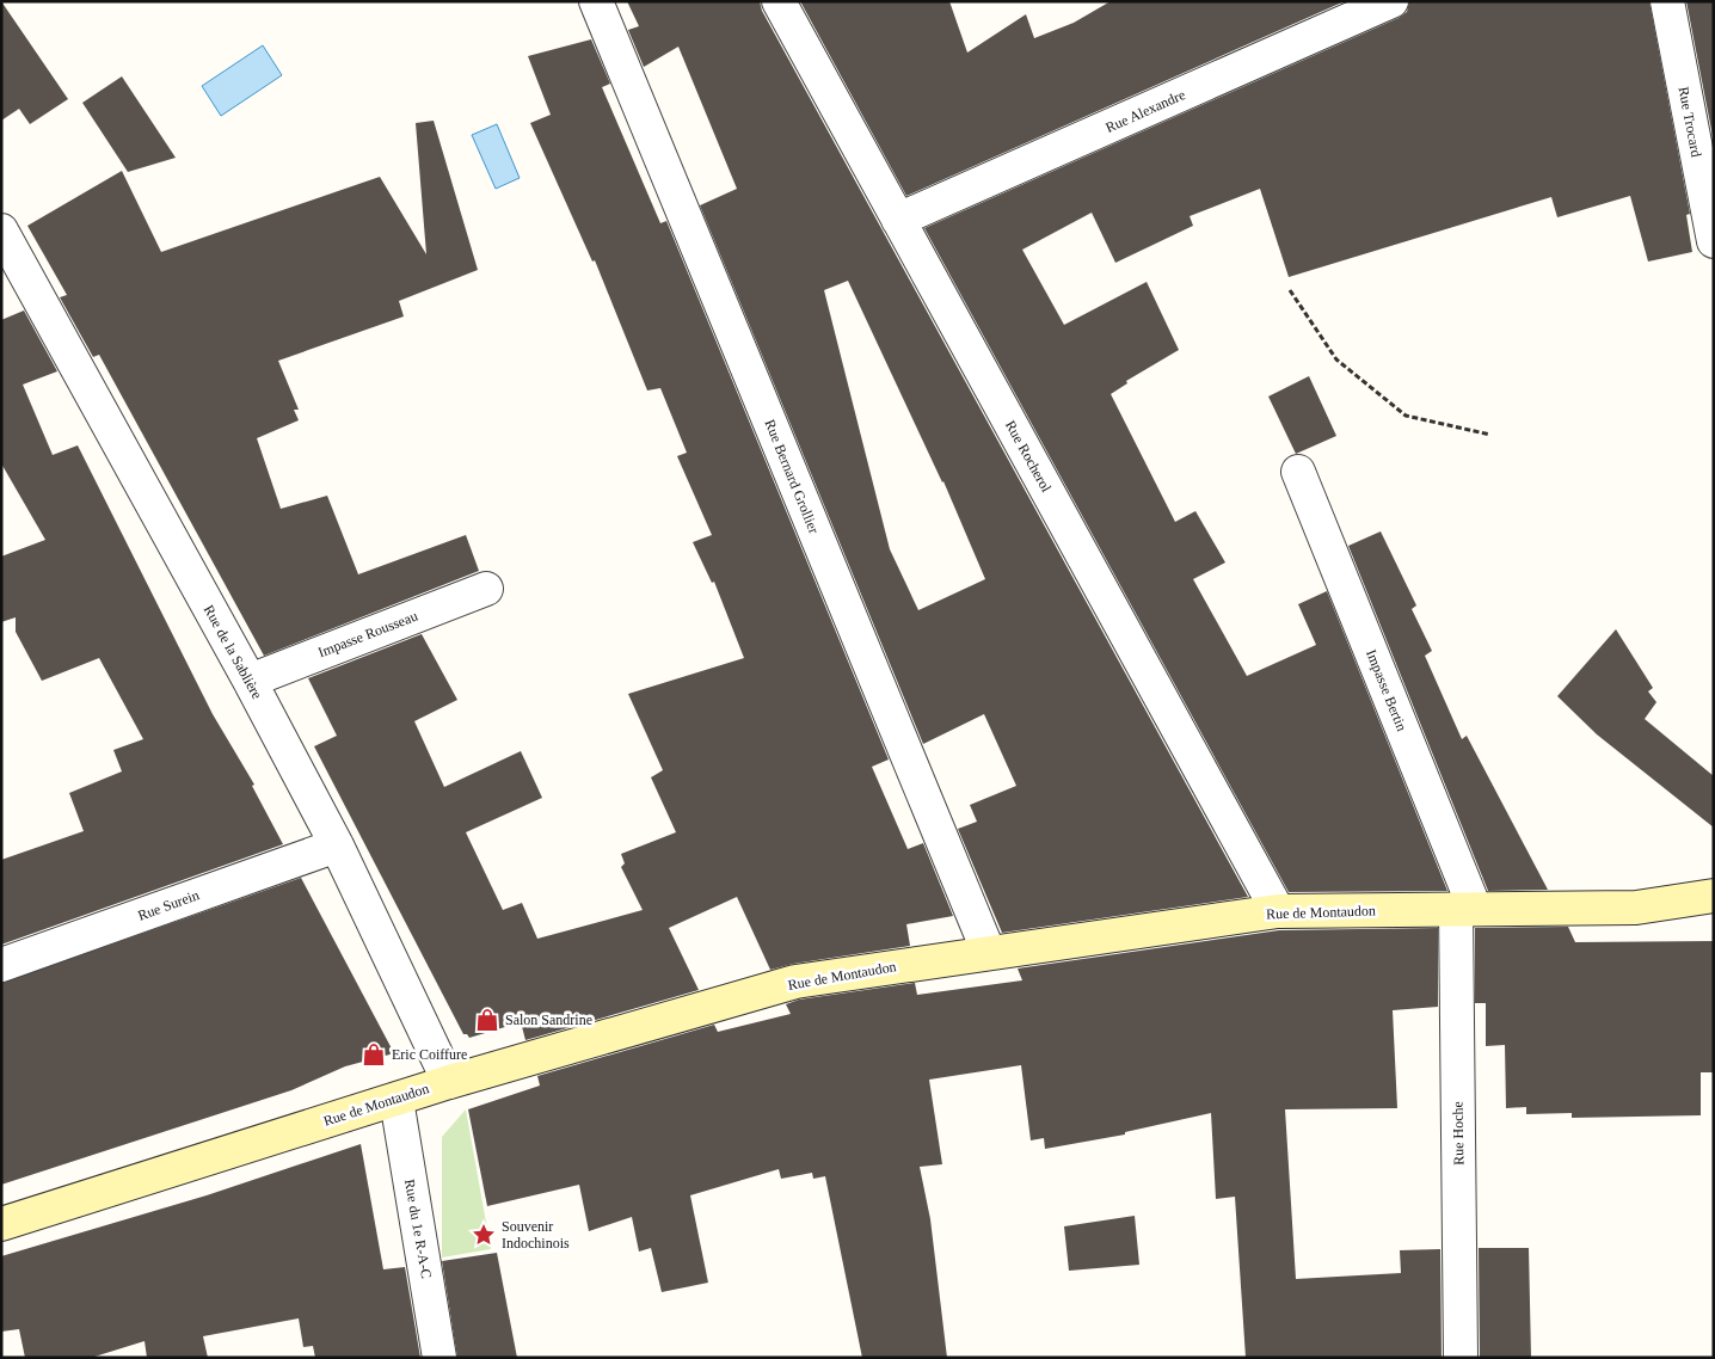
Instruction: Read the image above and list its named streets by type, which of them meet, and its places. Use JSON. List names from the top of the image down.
{
  "streets": {
    "main road": ["Rue de Montaudon"],
    "street": [
      "Rue Alexandre",
      "Rue Trocard",
      "Rue Rocherol",
      "Rue Bernard Grollier",
      "Impasse Rousseau",
      "Rue de la Sablière",
      "Impasse Bertin",
      "Rue Surein",
      "Rue Hoche",
      "Rue du 1e R-A-C"
    ]
  },
  "crossings": [
    ["Rue Alexandre", "Rue Rocherol"],
    ["Rue Rocherol", "Rue de Montaudon"],
    ["Rue Bernard Grollier", "Rue de Montaudon"],
    ["Impasse Rousseau", "Rue de la Sablière"],
    ["Rue de la Sablière", "Rue Surein"],
    ["Rue de la Sablière", "Rue de Montaudon"],
    ["Impasse Bertin", "Rue de Montaudon"],
    ["Impasse Bertin", "Rue Hoche"],
    ["Rue de Montaudon", "Rue Hoche"],
    ["Rue de Montaudon", "Rue du 1e R-A-C"]
  ],
  "places": {
    "shop": ["Salon Sandrine", "Eric Coiffure"],
    "place": ["Souvenir Indochinois"]
  }
}
